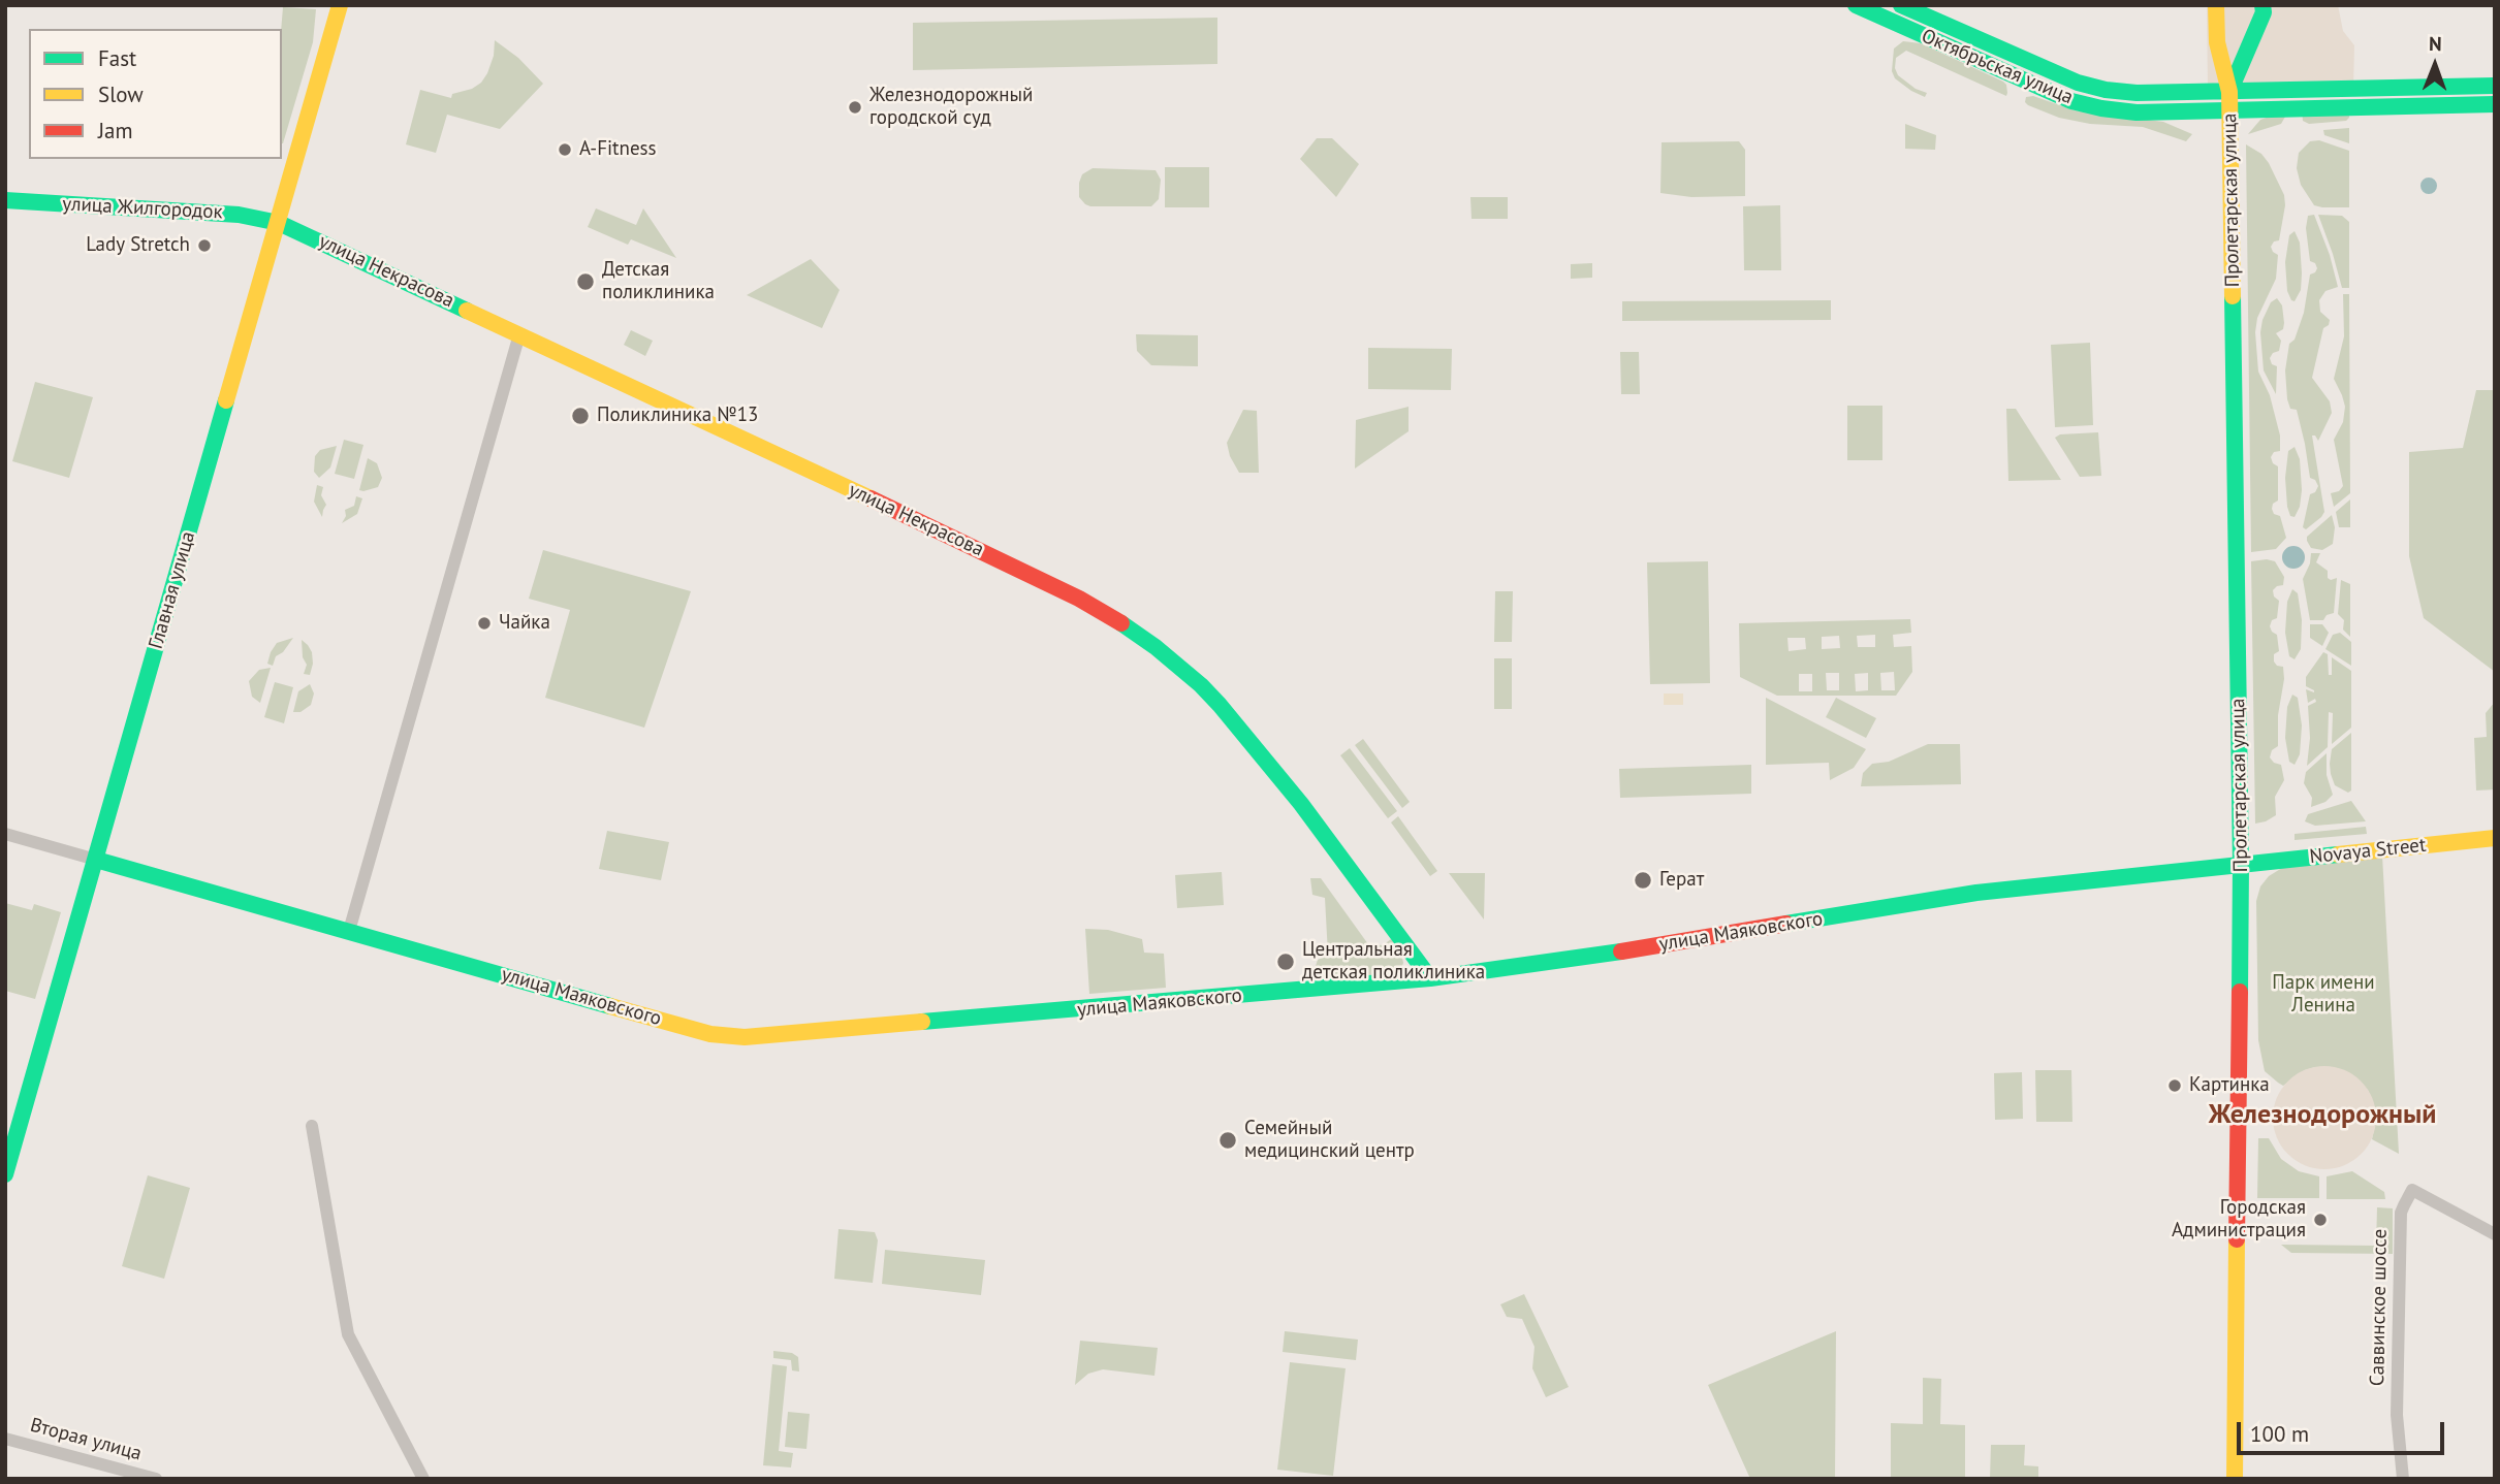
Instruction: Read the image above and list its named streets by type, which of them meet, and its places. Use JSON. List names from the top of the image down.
{
  "streets": {
    "street": [
      "Октябрьская улица",
      "Пролетарская улица",
      "улица Жилгородок",
      "улица Некрасова",
      "Главная улица",
      "Novaya Street",
      "улица Маяковского",
      "Саввинское шоссе",
      "Вторая улица"
    ]
  },
  "crossings": [
    ["Октябрьская улица", "Пролетарская улица"],
    ["Пролетарская улица", "Novaya Street"],
    ["Пролетарская улица", "улица Маяковского"],
    ["улица Жилгородок", "улица Некрасова"],
    ["улица Жилгородок", "Главная улица"],
    ["улица Некрасова", "Главная улица"],
    ["улица Некрасова", "улица Маяковского"],
    ["Главная улица", "улица Маяковского"],
    ["Novaya Street", "улица Маяковского"]
  ],
  "districts": ["Железнодорожный"],
  "parks": ["Парк имени Ленина"],
  "places": [
    "Железнодорожный городской суд",
    "A-Fitness",
    "Lady Stretch",
    "Детская поликлиника",
    "Поликлиника №13",
    "Чайка",
    "Герат",
    "Центральная детская поликлиника",
    "Картинка",
    "Семейный медицинский центр",
    "Городская Администрация"
  ],
  "legend": ["Fast", "Slow", "Jam"],
  "scale_bar": "100 m",
  "north": "top"
}
